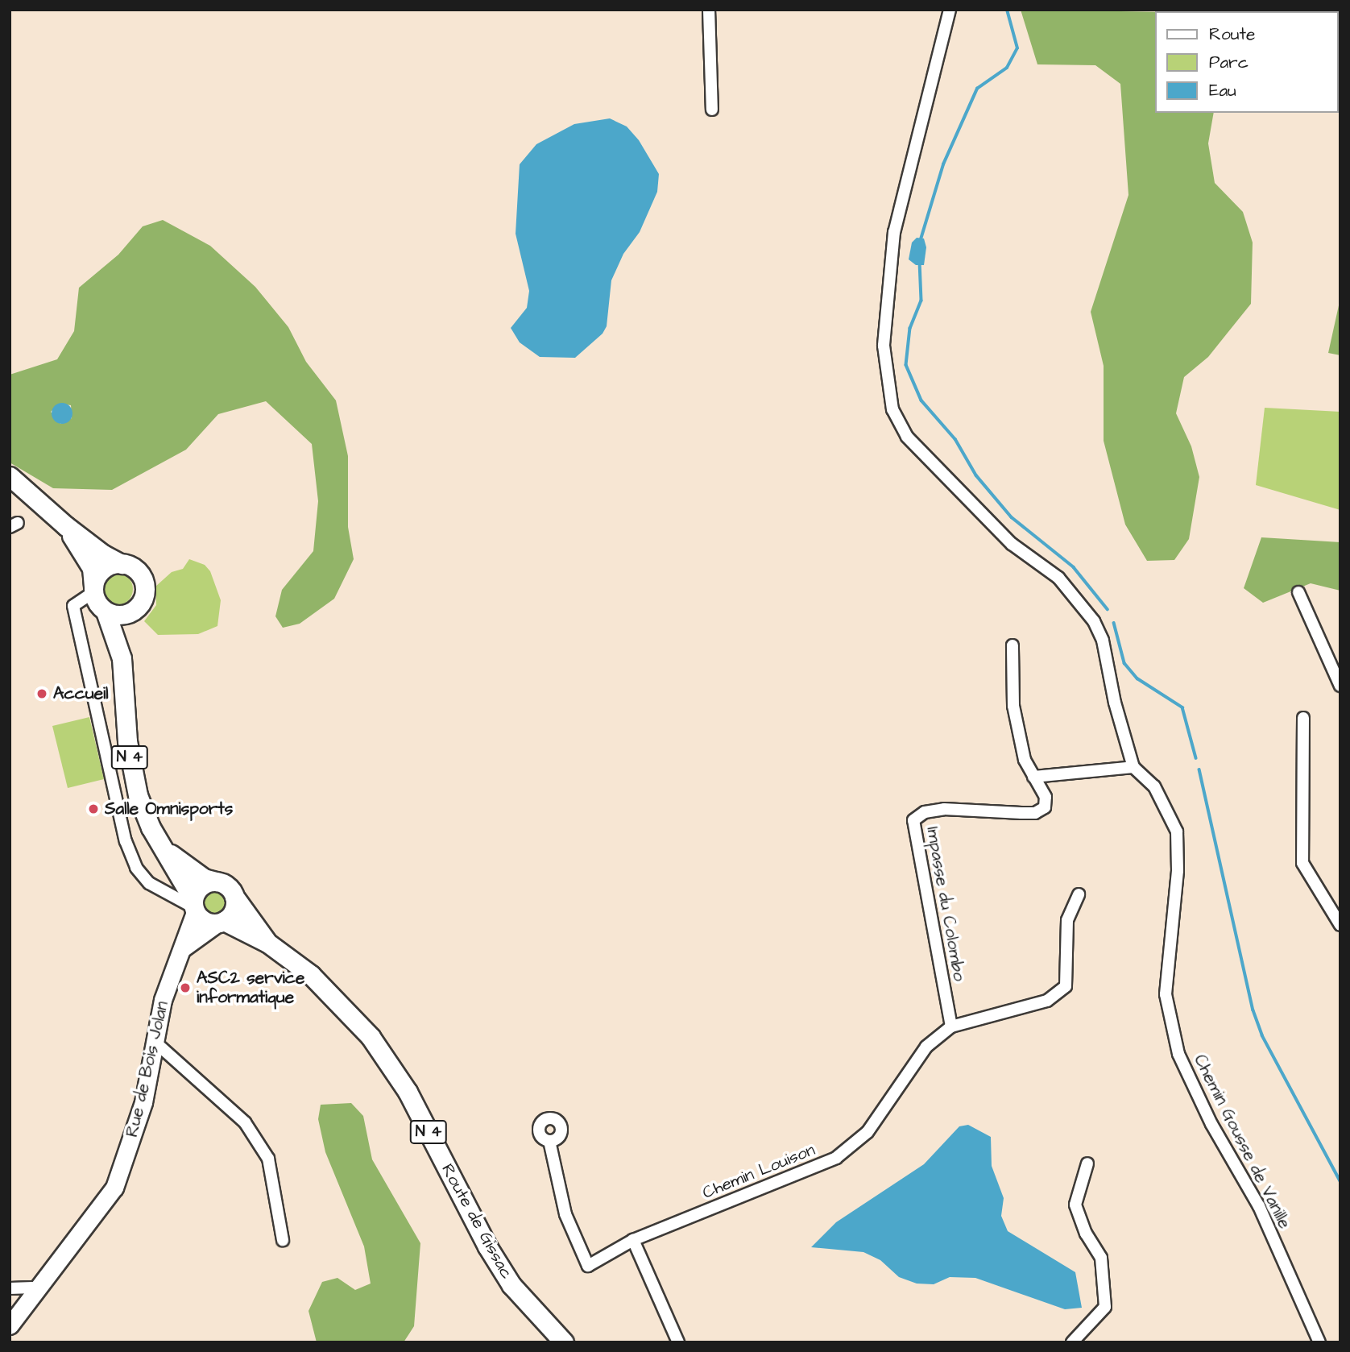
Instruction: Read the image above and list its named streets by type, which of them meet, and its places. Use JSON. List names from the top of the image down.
{
  "streets": {
    "main road": ["N 4", "Route de Gissac"],
    "street": [
      "Impasse du Colombo",
      "Rue de Bois Jolan",
      "Chemin Gousse de Vanille",
      "Chemin Louison"
    ]
  },
  "crossings": [
    ["N 4", "Rue de Bois Jolan"],
    ["N 4", "Route de Gissac"],
    ["Impasse du Colombo", "Chemin Louison"],
    ["Rue de Bois Jolan", "Route de Gissac"]
  ],
  "places": ["Accueil", "Salle Omnisports", "ASC2 service informatique"],
  "legend": ["Route", "Parc", "Eau"]
}
